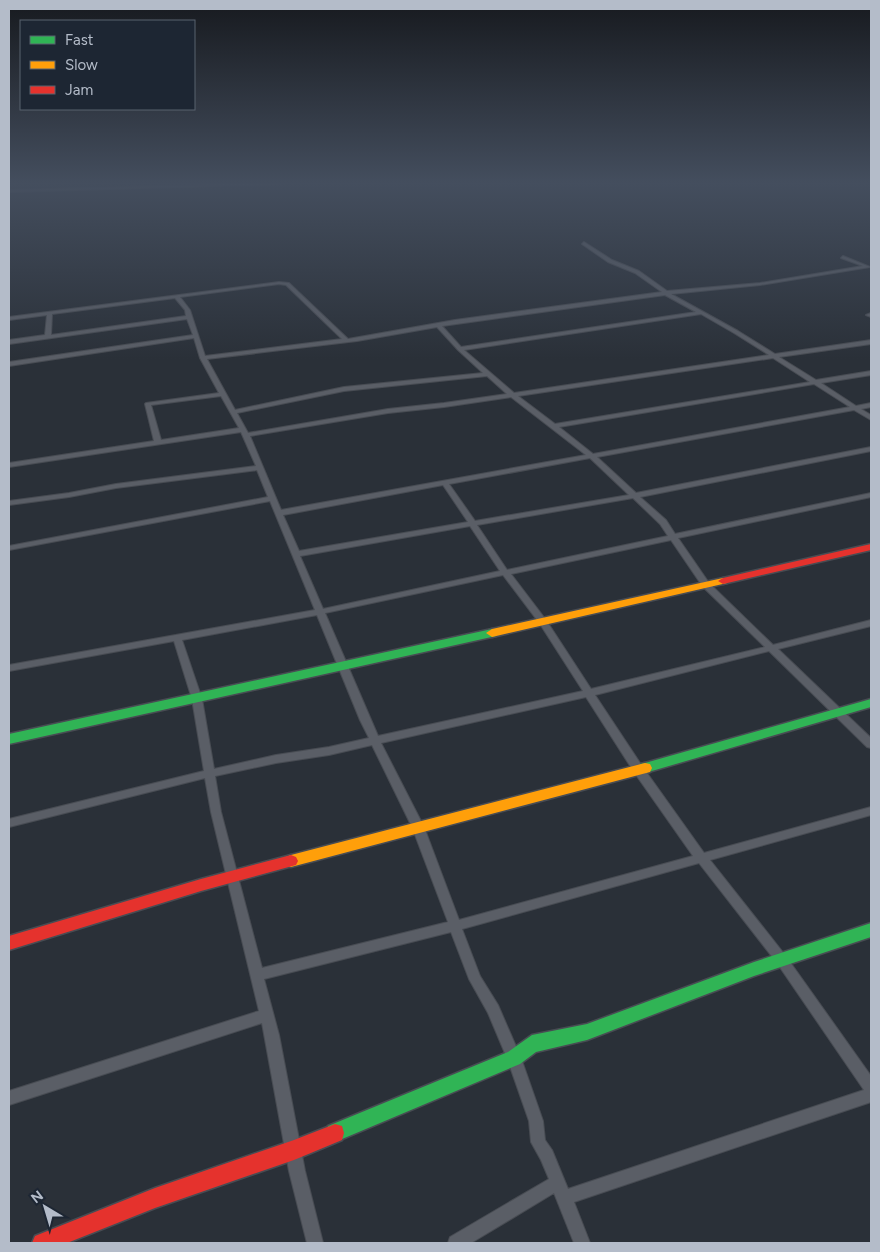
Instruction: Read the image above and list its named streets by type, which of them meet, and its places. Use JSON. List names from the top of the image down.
{
  "legend": ["Fast", "Slow", "Jam"],
  "north": "top left"
}
